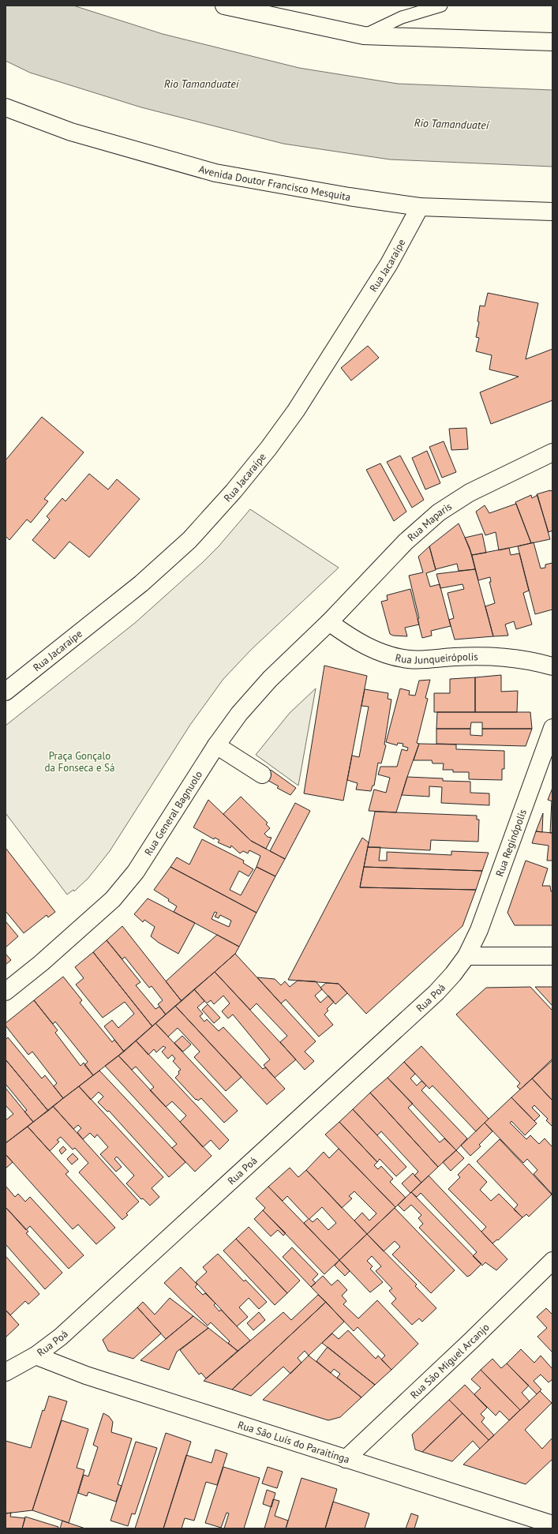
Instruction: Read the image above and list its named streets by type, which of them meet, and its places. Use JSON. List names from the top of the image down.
{
  "streets": {
    "main road": [
      "Avenida Doutor Francisco Mesquita",
      "Rua Jacaraípe",
      "Rua Maparis",
      "Rua Junqueirópolis",
      "Rua General Bagnuolo",
      "Rua Reginópolis",
      "Rua Poá",
      "Rua São Miguel Arcanjo",
      "Rua São Luís do Paraitinga"
    ]
  },
  "crossings": [
    ["Avenida Doutor Francisco Mesquita", "Rua Jacaraípe"],
    ["Rua Maparis", "Rua Junqueirópolis"],
    ["Rua Maparis", "Rua General Bagnuolo"],
    ["Rua Junqueirópolis", "Rua General Bagnuolo"],
    ["Rua Reginópolis", "Rua Poá"],
    ["Rua Poá", "Rua São Luís do Paraitinga"],
    ["Rua São Miguel Arcanjo", "Rua São Luís do Paraitinga"]
  ],
  "water": ["Rio Tamanduateí"],
  "parks": ["Praça Gonçalo da Fonseca e Sá"]
}
